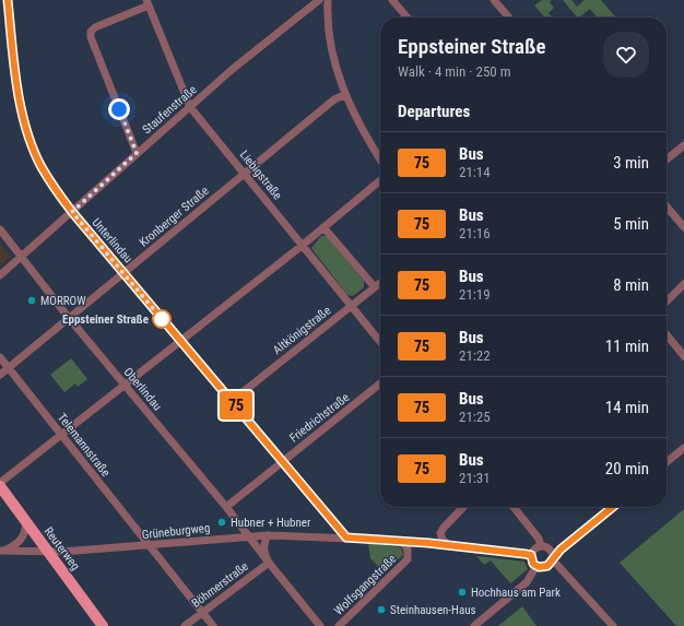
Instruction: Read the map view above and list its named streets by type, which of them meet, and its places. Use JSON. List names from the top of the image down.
{
  "streets": {
    "main road": ["Reuterweg"],
    "street": [
      "Staufenstraße",
      "Liebigstraße",
      "Kronberger Straße",
      "Unterlindau",
      "Altkönigstraße",
      "Oberlindau",
      "Friedrichstraße",
      "Telemannstraße",
      "Grüneburgweg",
      "Böhmerstraße",
      "Wolfsgangstraße"
    ]
  },
  "crossings": [
    ["Staufenstraße", "Liebigstraße"],
    ["Staufenstraße", "Unterlindau"],
    ["Staufenstraße", "Oberlindau"],
    ["Liebigstraße", "Kronberger Straße"],
    ["Liebigstraße", "Altkönigstraße"],
    ["Kronberger Straße", "Unterlindau"],
    ["Kronberger Straße", "Oberlindau"],
    ["Kronberger Straße", "Telemannstraße"],
    ["Unterlindau", "Altkönigstraße"],
    ["Unterlindau", "Friedrichstraße"],
    ["Unterlindau", "Grüneburgweg"],
    ["Oberlindau", "Friedrichstraße"],
    ["Oberlindau", "Grüneburgweg"],
    ["Oberlindau", "Böhmerstraße"],
    ["Telemannstraße", "Grüneburgweg"],
    ["Telemannstraße", "Böhmerstraße"],
    ["Grüneburgweg", "Reuterweg"],
    ["Grüneburgweg", "Wolfsgangstraße"]
  ],
  "places": [
    "MORROW",
    "Eppsteiner Straße",
    "Hubner + Hubner",
    "Hochhaus am Park",
    "Steinhausen-Haus"
  ],
  "lines": ["bus line 75"],
  "page": {
    "on_map": "75",
    "heading": [
      ["Eppsteiner Straße", "Walk · 4 min · 250 m"],
      "Departures"
    ],
    "list": [
      {
        "mark": "75",
        "name": "Bus",
        "note": "21:14",
        "value": "3 min"
      },
      {
        "mark": "75",
        "name": "Bus",
        "note": "21:16",
        "value": "5 min"
      },
      {
        "mark": "75",
        "name": "Bus",
        "note": "21:19",
        "value": "8 min"
      },
      {
        "mark": "75",
        "name": "Bus",
        "note": "21:22",
        "value": "11 min"
      },
      {
        "mark": "75",
        "name": "Bus",
        "note": "21:25",
        "value": "14 min"
      },
      {
        "mark": "75",
        "name": "Bus",
        "note": "21:31",
        "value": "20 min"
      }
    ]
  }
}
